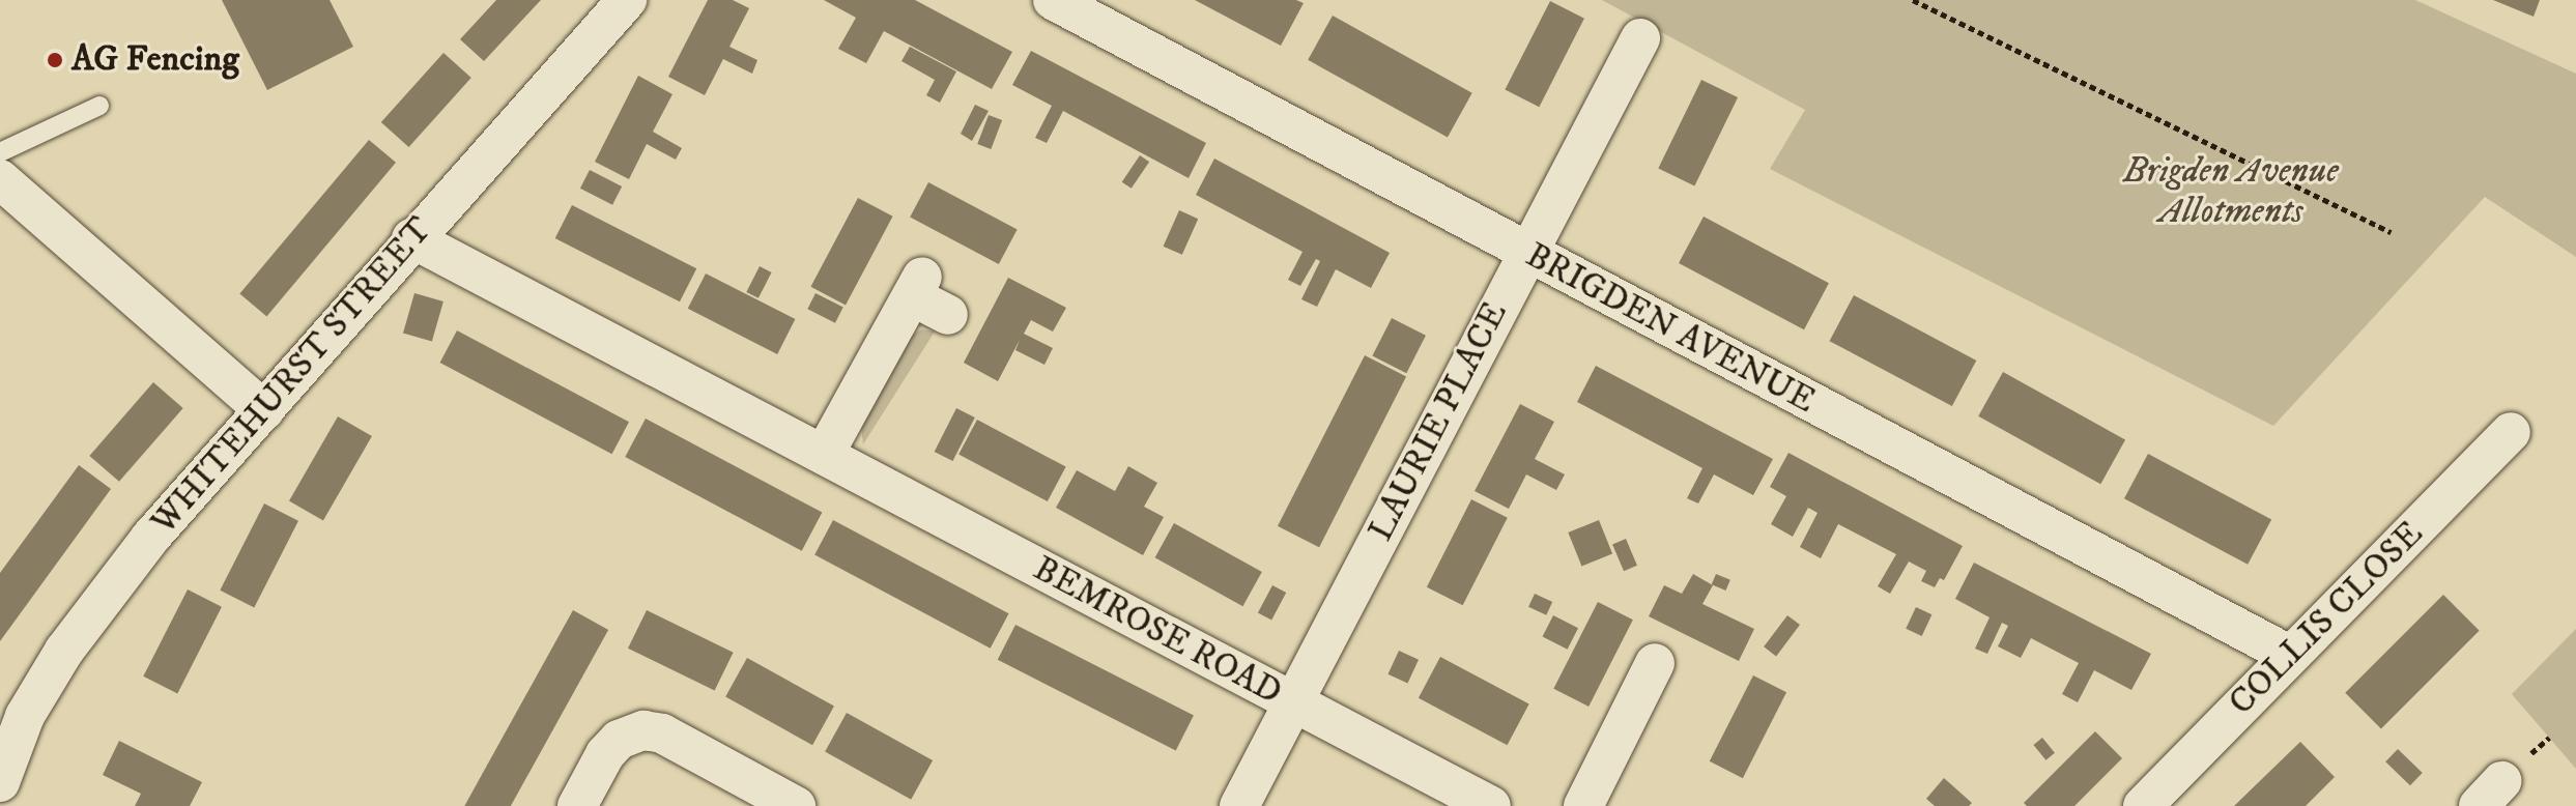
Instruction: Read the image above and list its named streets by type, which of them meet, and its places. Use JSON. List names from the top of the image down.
{
  "streets": {
    "street": [
      "BRIGDEN AVENUE",
      "WHITEHURST STREET",
      "LAURIE PLACE",
      "COLLIS CLOSE",
      "BEMROSE ROAD"
    ]
  },
  "crossings": [
    ["BRIGDEN AVENUE", "LAURIE PLACE"],
    ["BRIGDEN AVENUE", "COLLIS CLOSE"],
    ["WHITEHURST STREET", "BEMROSE ROAD"],
    ["LAURIE PLACE", "BEMROSE ROAD"]
  ],
  "parks": ["Brigden Avenue Allotments"],
  "places": ["AG Fencing"]
}
